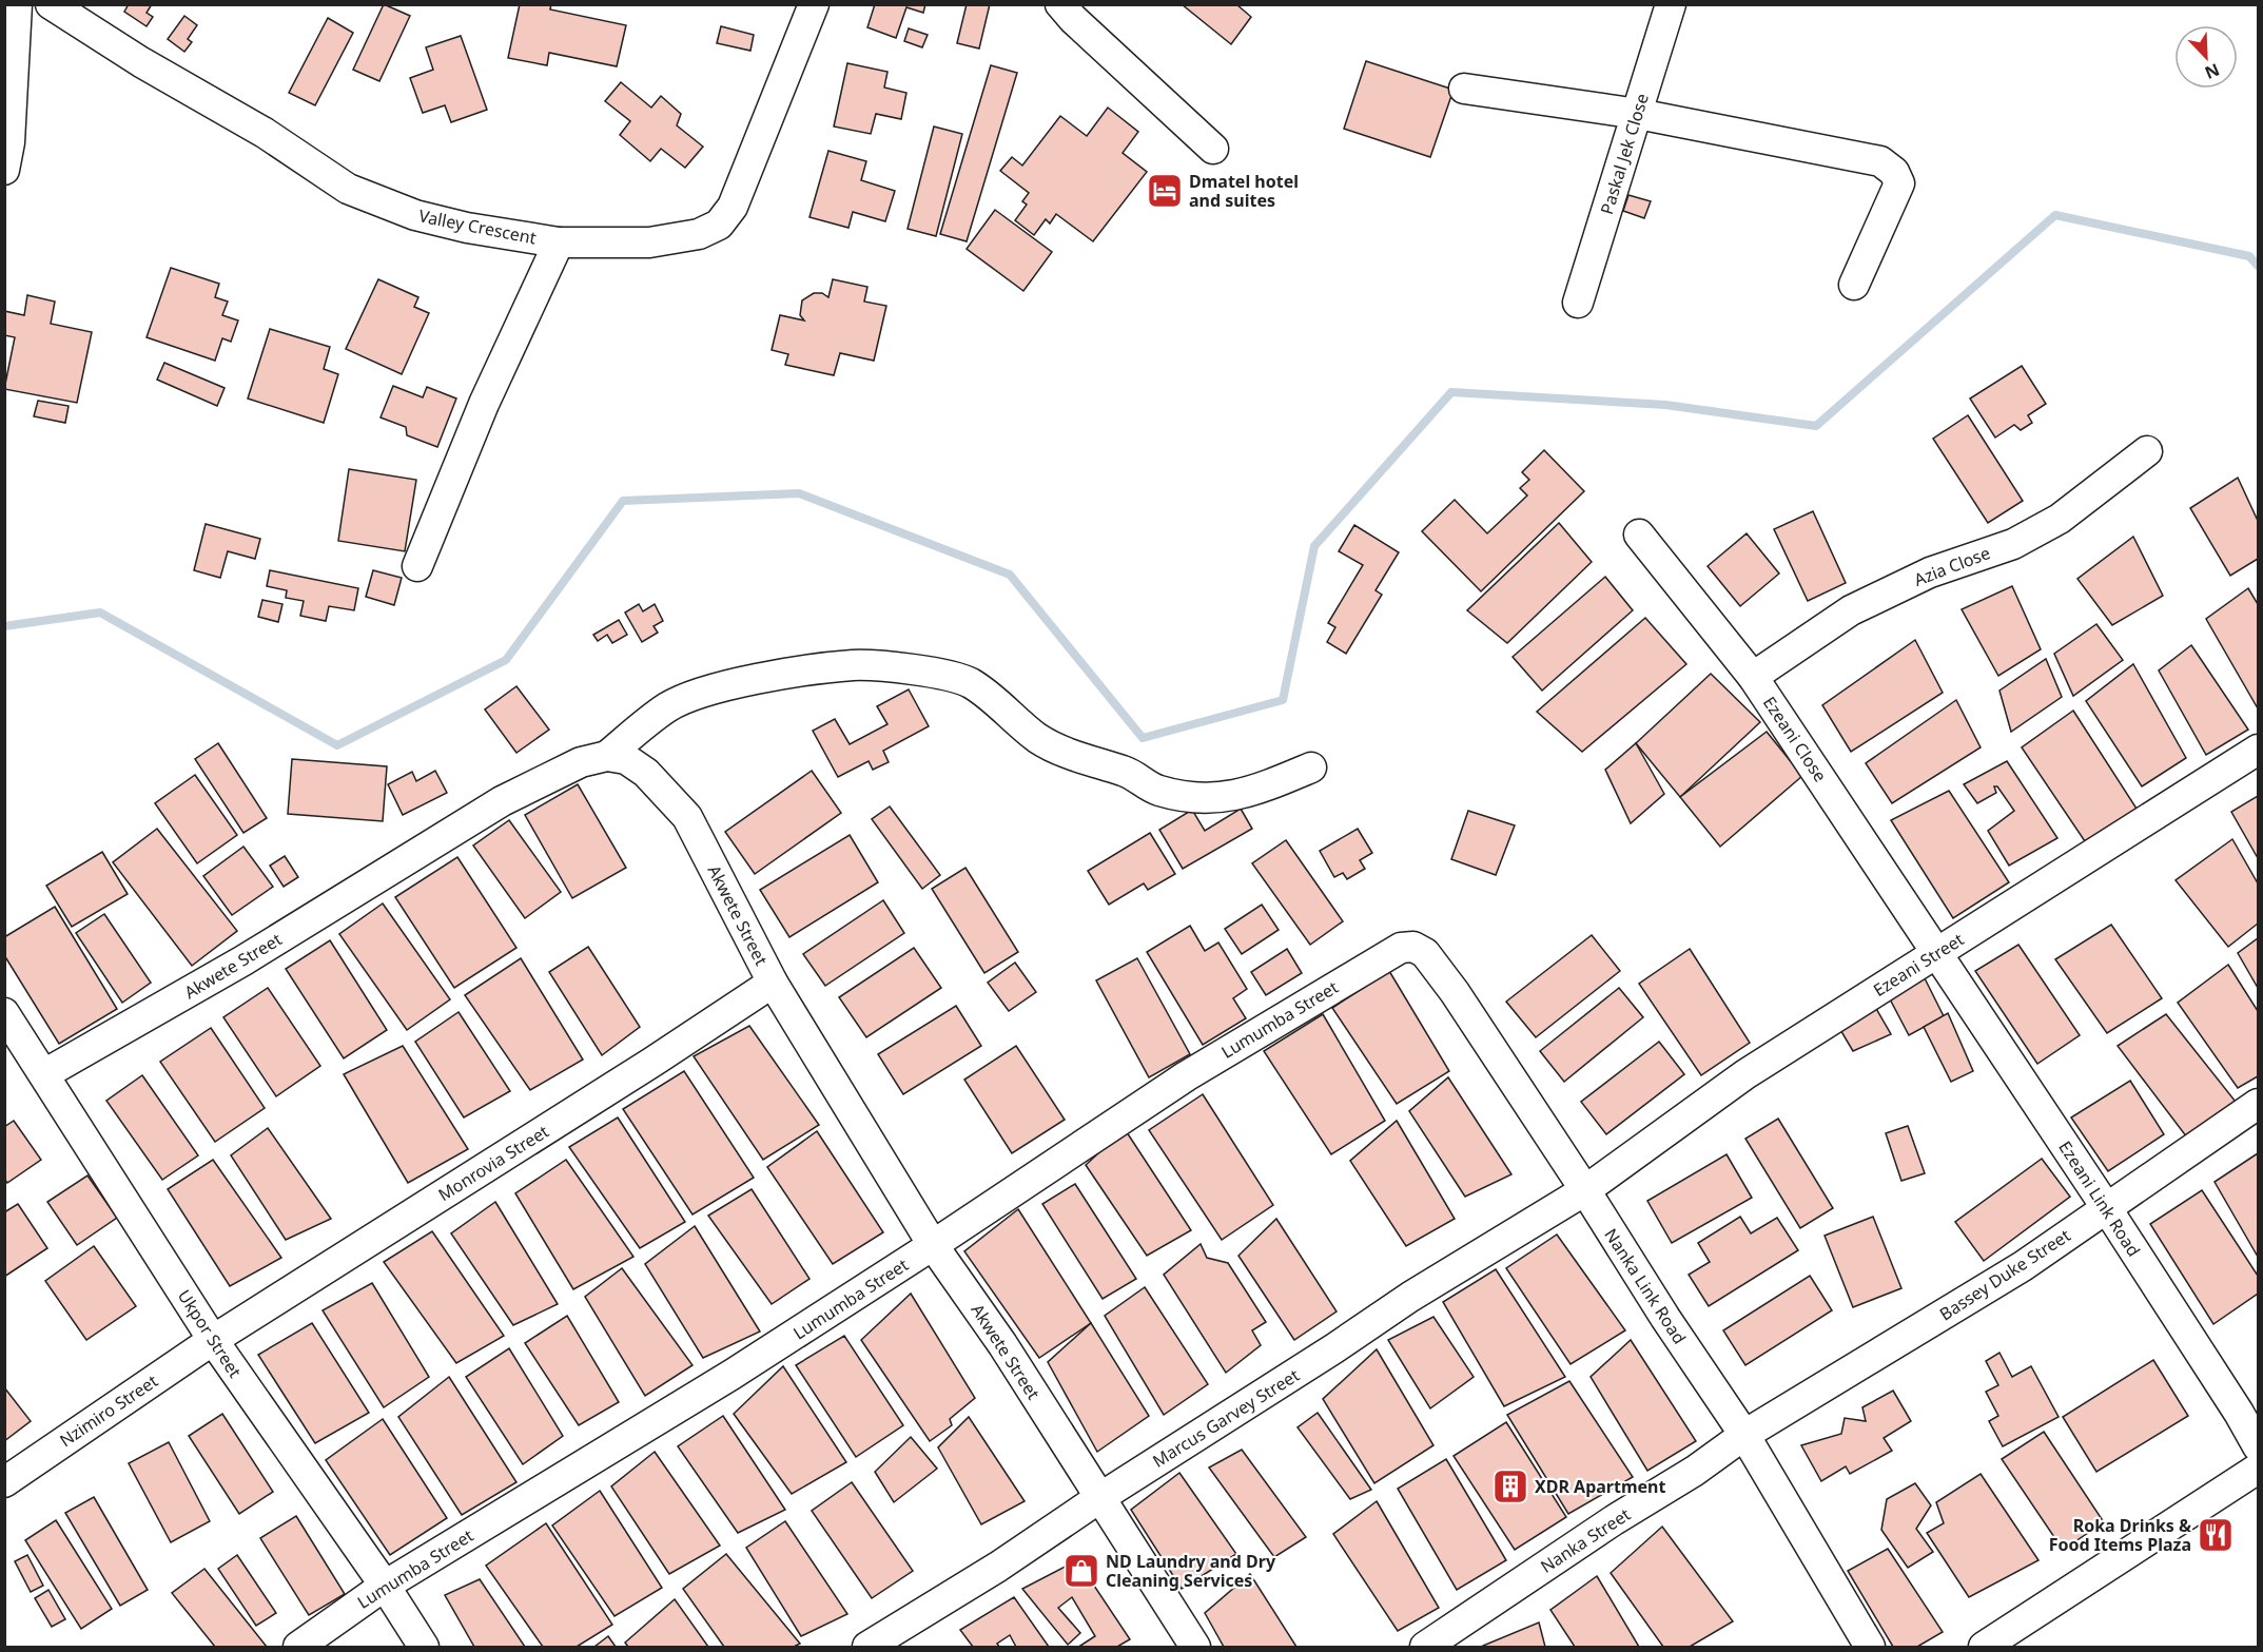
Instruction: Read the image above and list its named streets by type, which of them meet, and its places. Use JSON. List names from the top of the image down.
{
  "streets": {
    "street": [
      "Paskal Jek Close",
      "Valley Crescent",
      "Azia Close",
      "Ezeani Close",
      "Akwete Street",
      "Ezeani Street",
      "Lumumba Street",
      "Monrovia Street",
      "Ezeani Link Road",
      "Bassey Duke Street",
      "Nanka Link Road",
      "Ukpor Street",
      "Nzimiro Street",
      "Marcus Garvey Street",
      "Nanka Street"
    ]
  },
  "crossings": [
    ["Azia Close", "Ezeani Close"],
    ["Ezeani Close", "Ezeani Street"],
    ["Ezeani Close", "Ezeani Link Road"],
    ["Akwete Street", "Lumumba Street"],
    ["Akwete Street", "Monrovia Street"],
    ["Akwete Street", "Ukpor Street"],
    ["Akwete Street", "Marcus Garvey Street"],
    ["Ezeani Street", "Ezeani Link Road"],
    ["Ezeani Street", "Nanka Link Road"],
    ["Ezeani Street", "Marcus Garvey Street"],
    ["Lumumba Street", "Nanka Link Road"],
    ["Lumumba Street", "Ukpor Street"],
    ["Monrovia Street", "Ukpor Street"],
    ["Monrovia Street", "Nzimiro Street"],
    ["Ezeani Link Road", "Bassey Duke Street"],
    ["Bassey Duke Street", "Nanka Link Road"],
    ["Bassey Duke Street", "Nanka Street"],
    ["Nanka Link Road", "Marcus Garvey Street"],
    ["Nanka Link Road", "Nanka Street"],
    ["Ukpor Street", "Nzimiro Street"]
  ],
  "places": {
    "hotel": ["Dmatel hotel and suites"],
    "building": ["XDR Apartment"],
    "restaurant": ["Roka Drinks & Food Items Plaza"],
    "shop": ["ND Laundry and Dry Cleaning Services"]
  },
  "north": "bottom right"
}
